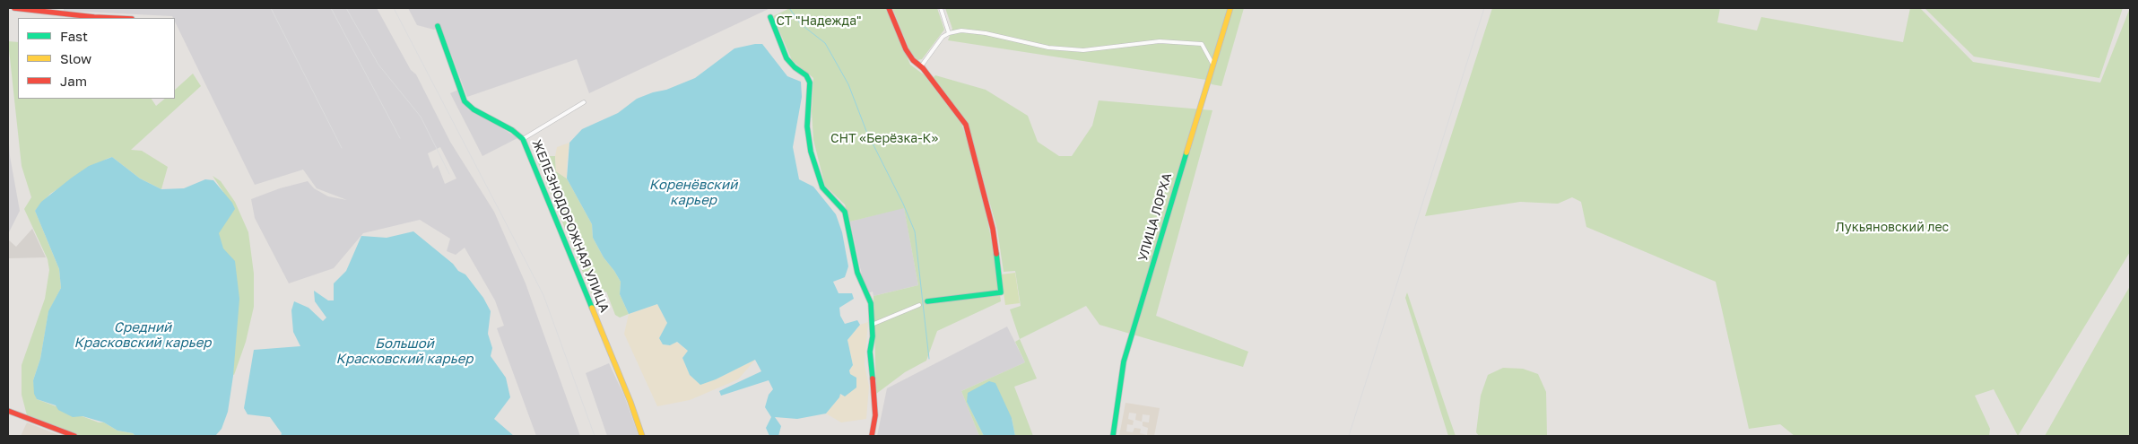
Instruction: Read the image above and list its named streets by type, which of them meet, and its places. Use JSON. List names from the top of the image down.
{
  "streets": {
    "street": ["УЛИЦА ЛОРХА", "ЖЕЛЕЗНОДОРОЖНАЯ УЛИЦА"]
  },
  "water": ["Коренёвский карьер", "Средний Красковский карьер", "Большой Красковский карьер"],
  "parks": ["СТ \"Надежда\"", "СНТ «Берёзка-К»", "Лукьяновский лес"],
  "legend": ["Fast", "Slow", "Jam"]
}
